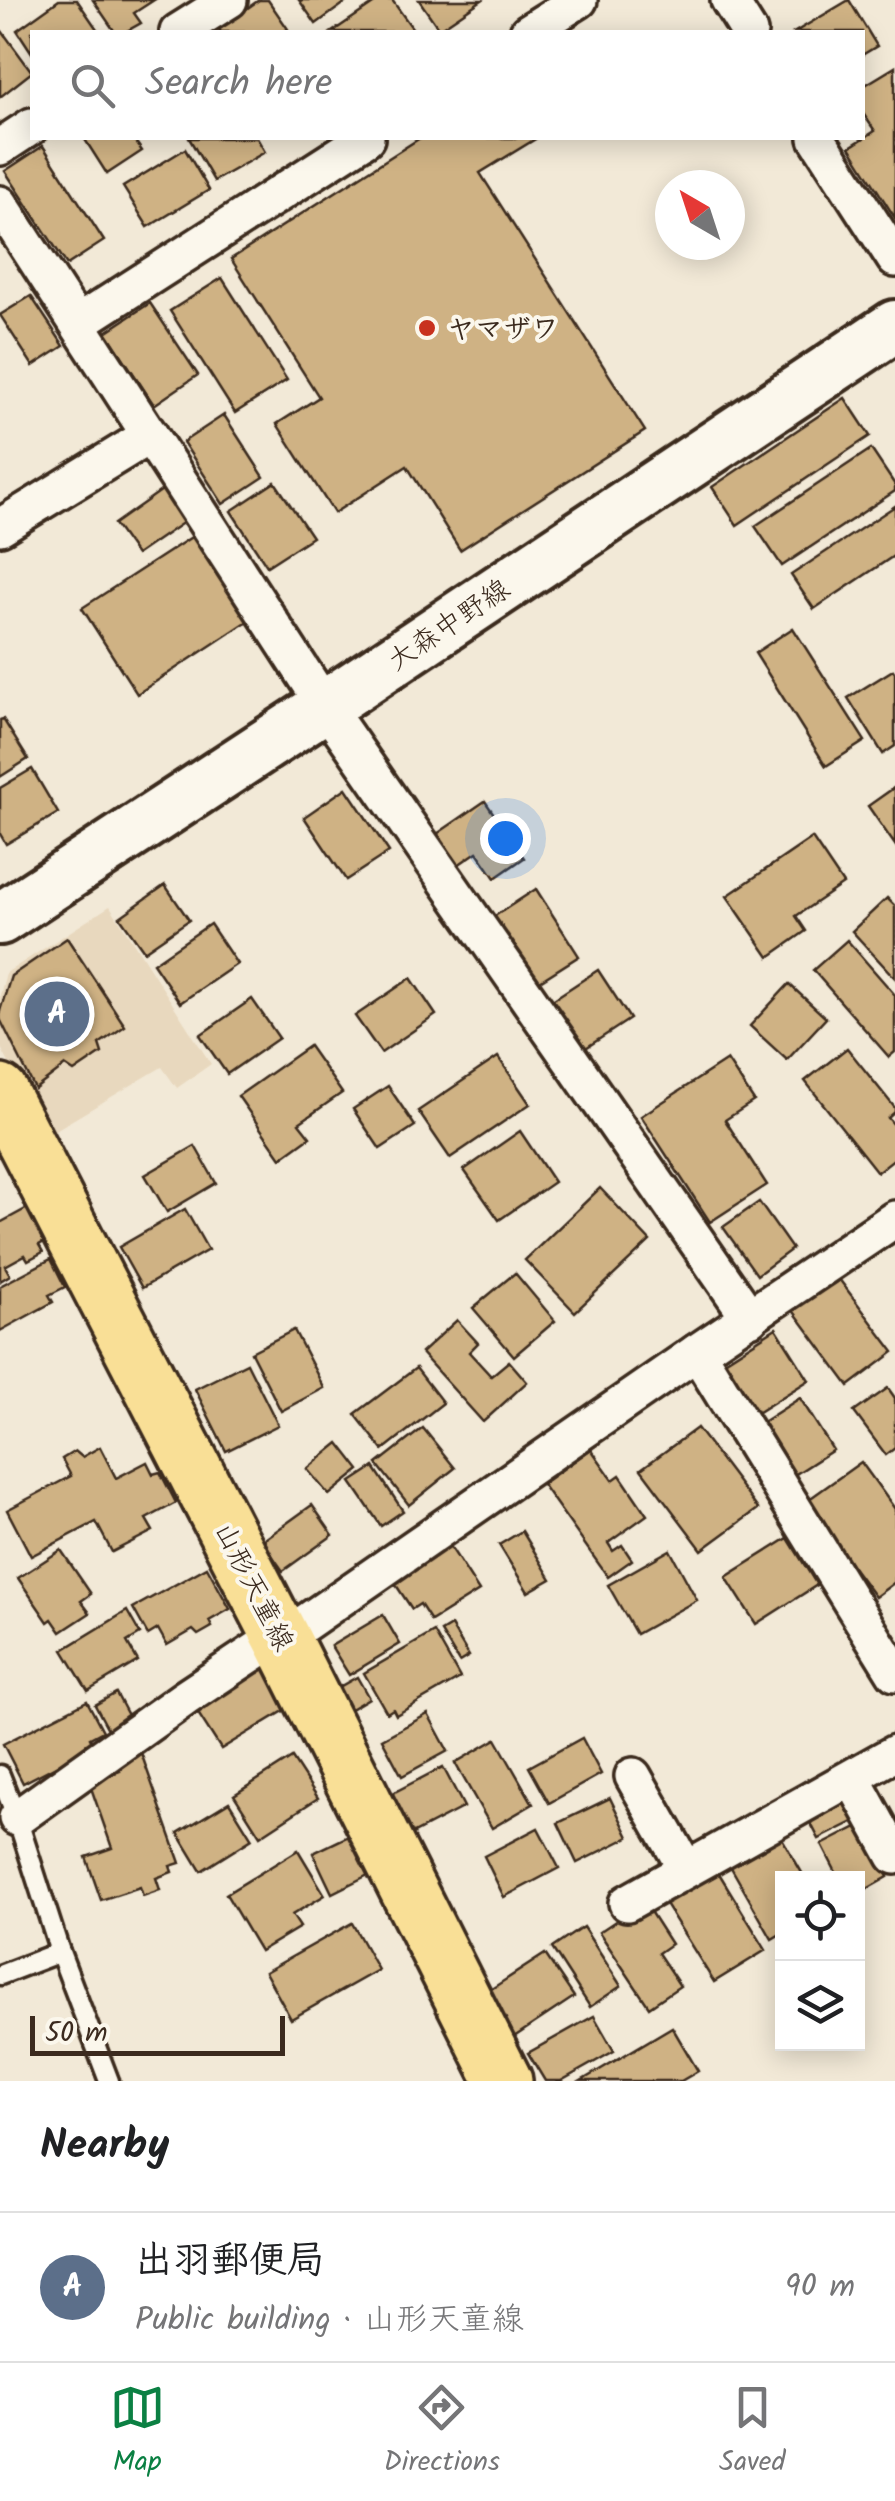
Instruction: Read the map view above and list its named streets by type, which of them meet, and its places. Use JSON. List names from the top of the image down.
{
  "streets": {
    "main road": ["大森中野線", "山形天童線"]
  },
  "places": ["ヤマザワ"],
  "scale_bar": "50 m",
  "north": "top left",
  "page": {
    "search": "Search here",
    "pins": "A",
    "scale": "50 m",
    "heading": "Nearby",
    "list": [
      {
        "mark": "A",
        "name": "出羽郵便局",
        "note": "Public building · 山形天童線",
        "value": "90 m"
      }
    ],
    "nav": ["Map", "Directions", "Saved"]
  }
}
